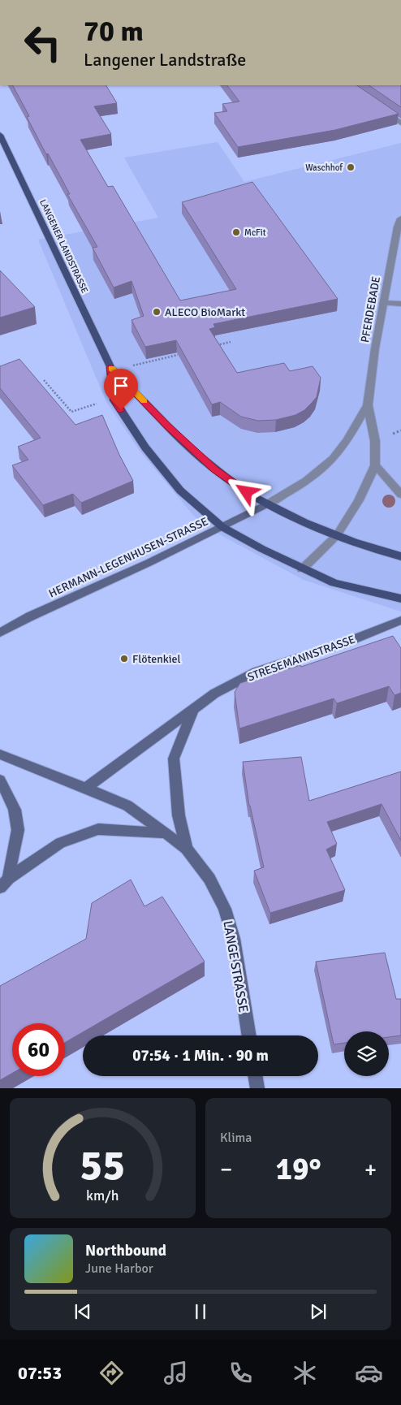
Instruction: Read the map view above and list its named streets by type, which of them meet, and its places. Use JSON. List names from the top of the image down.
{
  "streets": {
    "main road": ["LANGENER LANDSTRASSE"],
    "street": [
      "PFERDEBADE",
      "HERMANN-LEGENHUSEN-STRASSE",
      "STRESEMANNSTRASSE",
      "LANGE STRASSE"
    ]
  },
  "crossings": [
    ["LANGENER LANDSTRASSE", "PFERDEBADE"],
    ["LANGENER LANDSTRASSE", "HERMANN-LEGENHUSEN-STRASSE"],
    ["PFERDEBADE", "HERMANN-LEGENHUSEN-STRASSE"],
    ["STRESEMANNSTRASSE", "LANGE STRASSE"]
  ],
  "places": [
    "Waschhof",
    "McFit",
    "ALECO BioMarkt",
    "Flötenkiel"
  ],
  "page": {
    "turn": ["70 m", "Langener Landstraße"],
    "limit": "60",
    "trip": "07:54 · 1 Min. · 90 m",
    "tile": "Klima",
    "heat": ["−", "19°", "+"],
    "song": ["Northbound", "June Harbor"],
    "tabs": "07:53",
    "gauge": ["55", "km/h"]
  }
}
